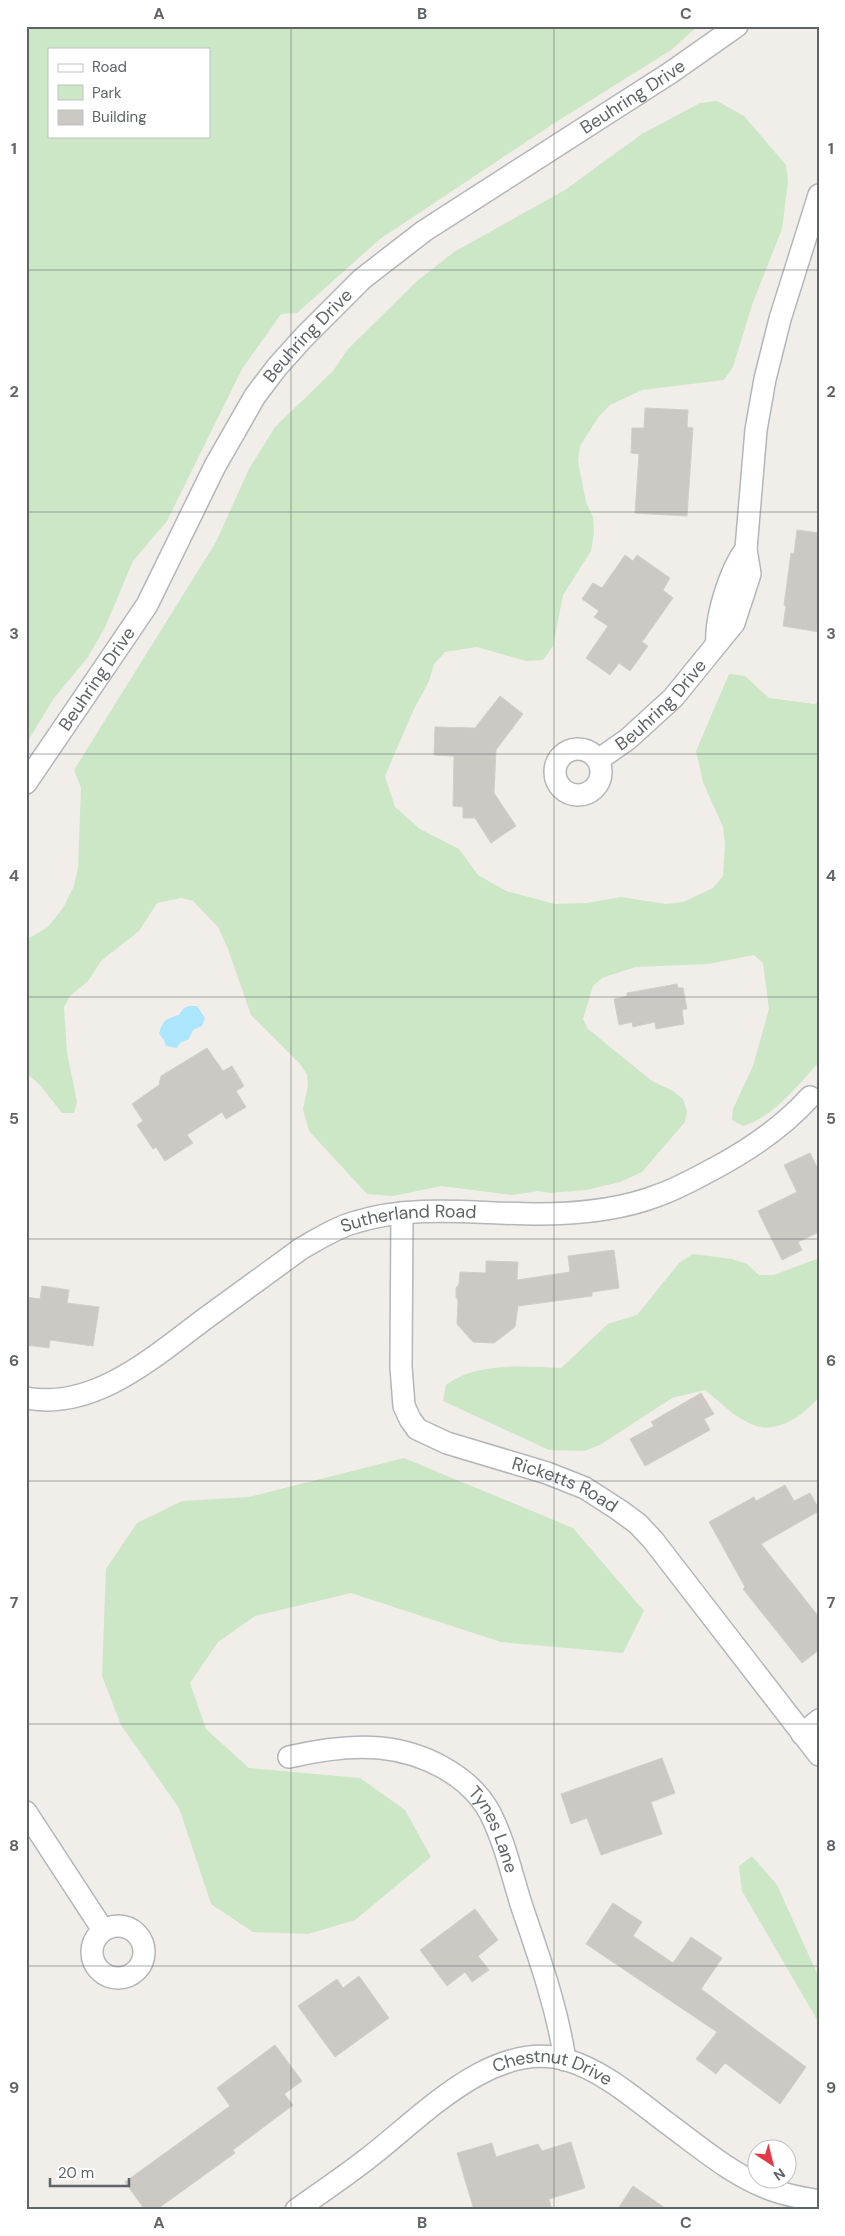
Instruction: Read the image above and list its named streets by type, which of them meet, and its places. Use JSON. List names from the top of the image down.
{
  "streets": {
    "street": [
      "Beuhring Drive",
      "Sutherland Road",
      "Ricketts Road",
      "Tynes Lane",
      "Chestnut Drive"
    ]
  },
  "crossings": [
    ["Sutherland Road", "Ricketts Road"],
    ["Tynes Lane", "Chestnut Drive"]
  ],
  "legend": ["Road", "Park", "Building"],
  "scale_bar": "20 m",
  "north": "bottom right",
  "grid": {
    "columns": ["A", "B", "C"],
    "rows": [
      "1",
      "2",
      "3",
      "4",
      "5",
      "6",
      "7",
      "8",
      "9"
    ]
  }
}
